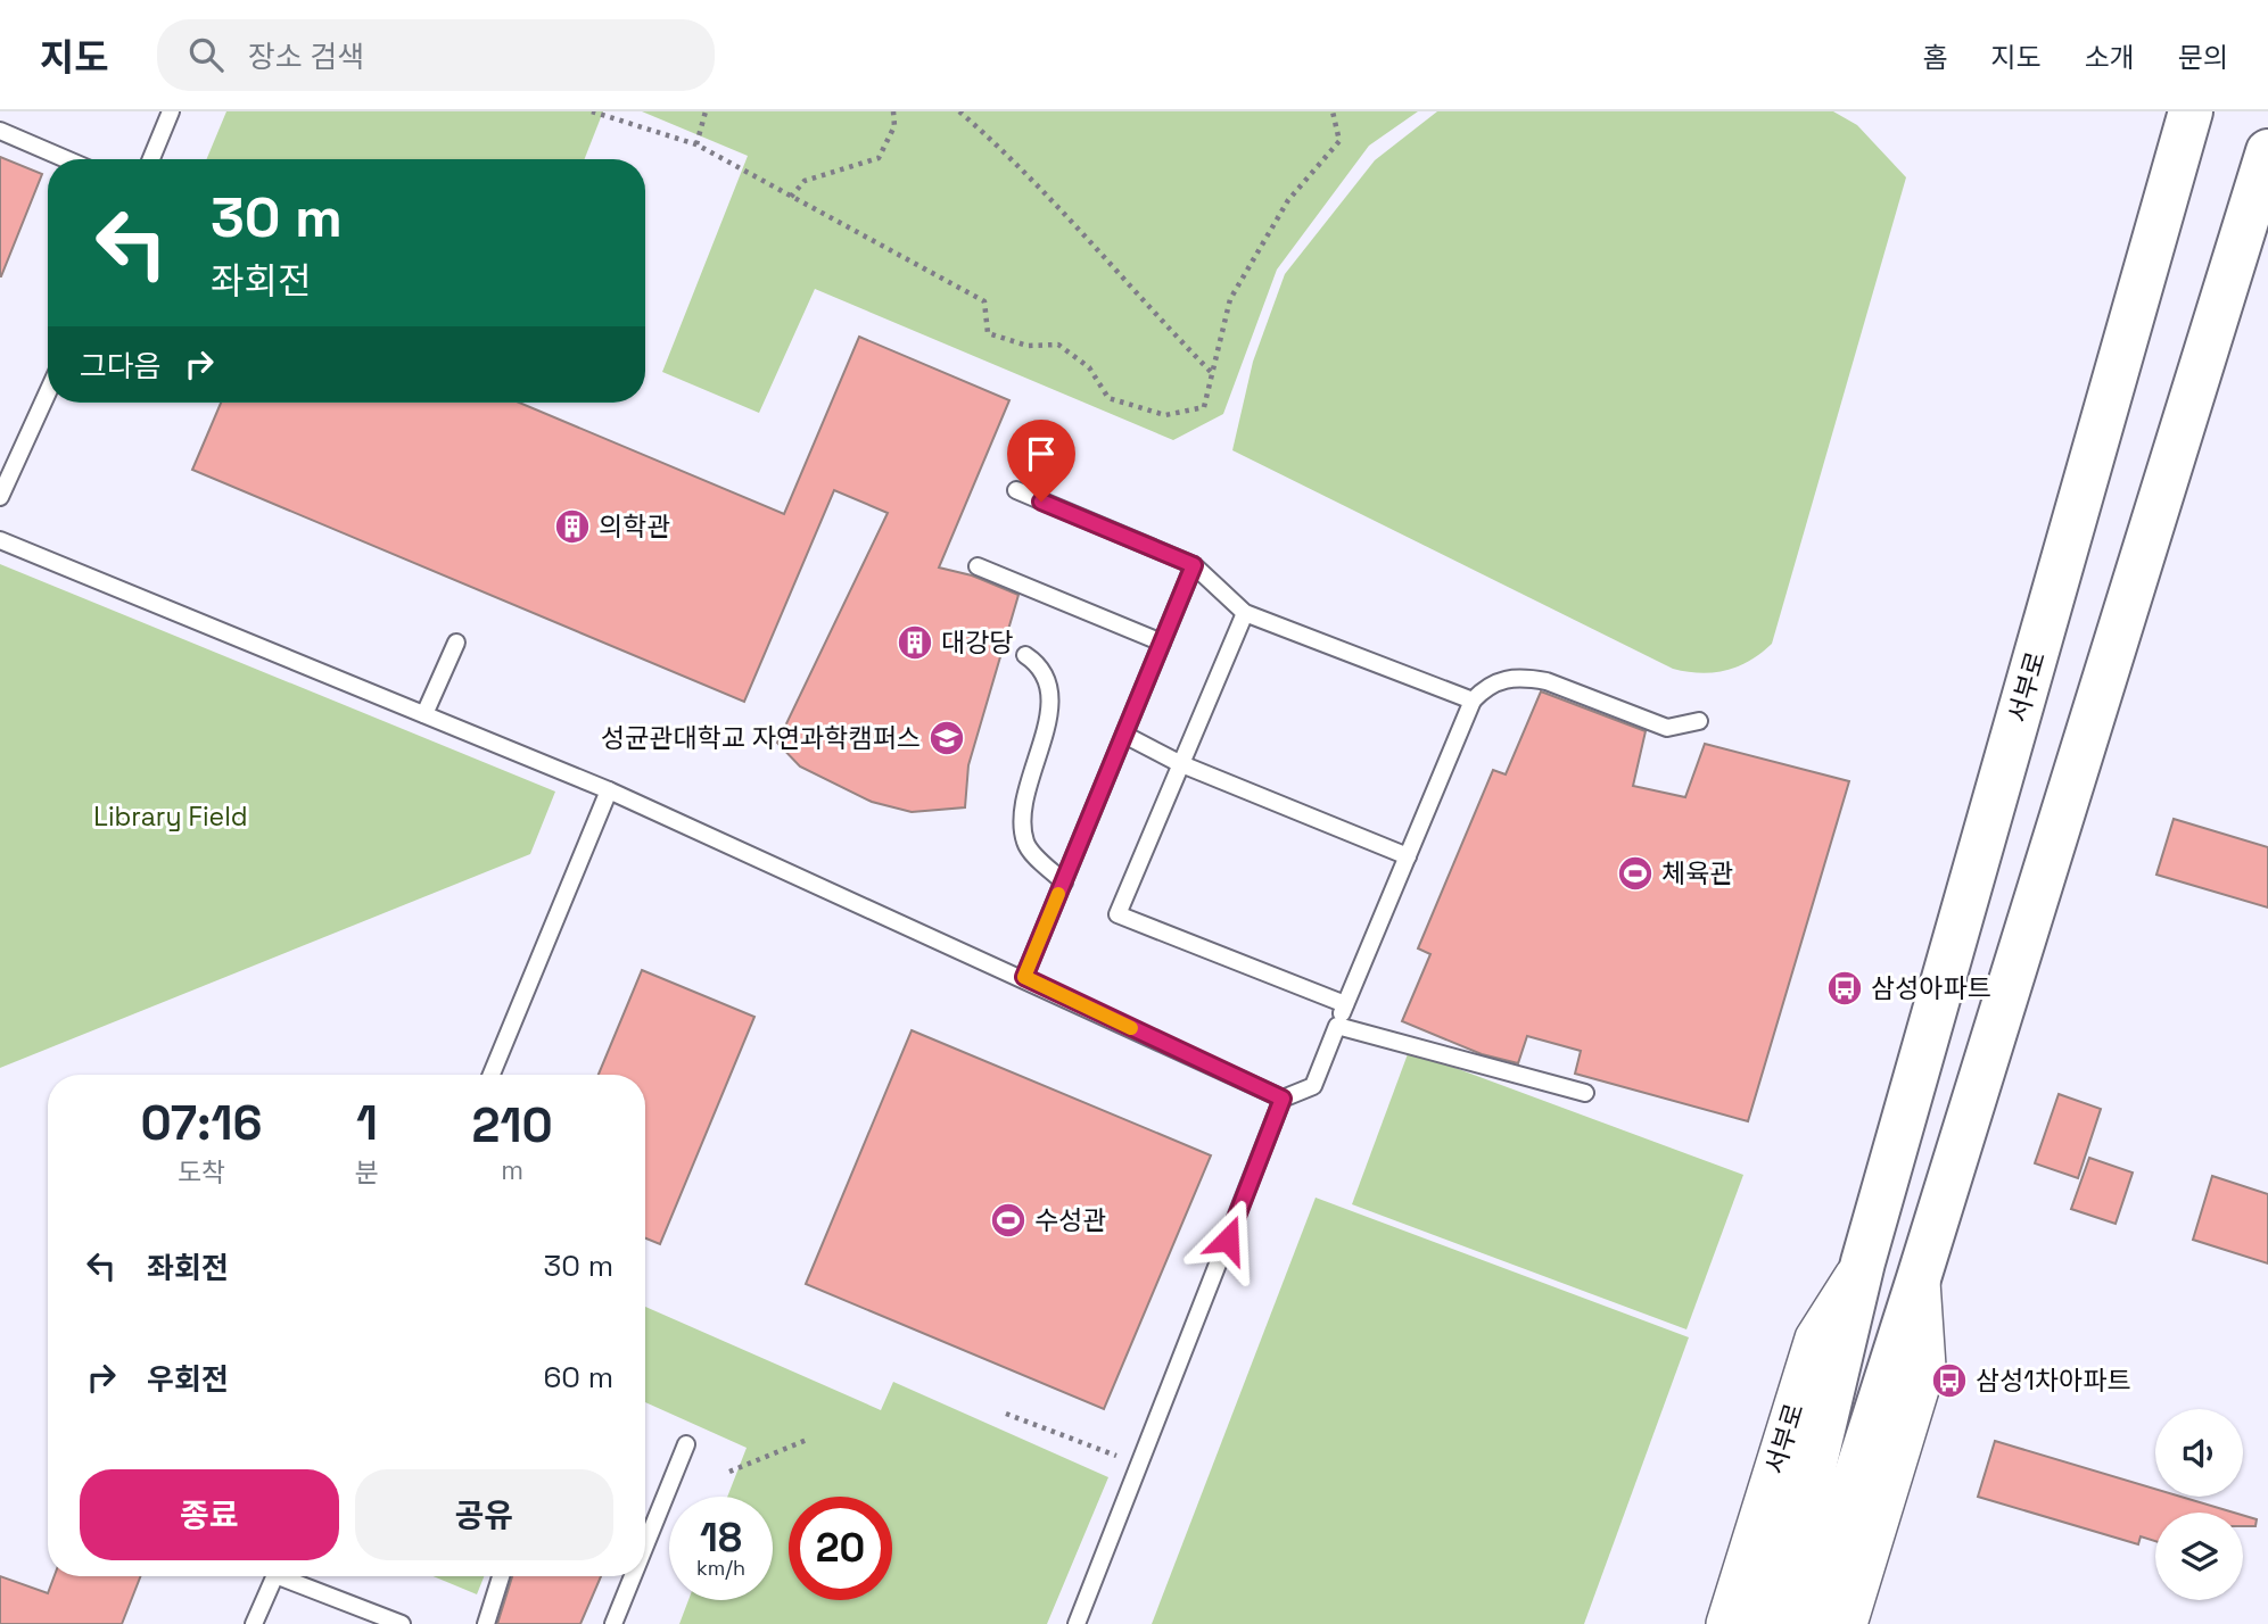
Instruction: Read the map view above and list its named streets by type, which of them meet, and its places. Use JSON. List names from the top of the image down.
{
  "streets": {
    "main road": ["서부로"]
  },
  "parks": ["Library Field"],
  "places": {
    "building": ["의학관", "대강당"],
    "school or university": ["성균관대학교 자연과학캠퍼스"],
    "sports": ["체육관", "수성관"],
    "bus stop": ["삼성아파트", "삼성1차아파트"]
  },
  "page": {
    "header": "지도",
    "search": "장소 검색",
    "nav": [
      "홈",
      "지도",
      "소개",
      "문의"
    ],
    "turn": ["30 m", "좌회전"],
    "then": "그다음",
    "eta": [
      "07:16",
      "도착",
      "1",
      "분",
      "210",
      "m"
    ],
    "list": [
      {
        "name": "좌회전",
        "value": "30 m"
      },
      {
        "name": "우회전",
        "value": "60 m"
      }
    ],
    "buttons": ["종료", "공유"],
    "speed": "18 km/h",
    "limit": "20"
  }
}
